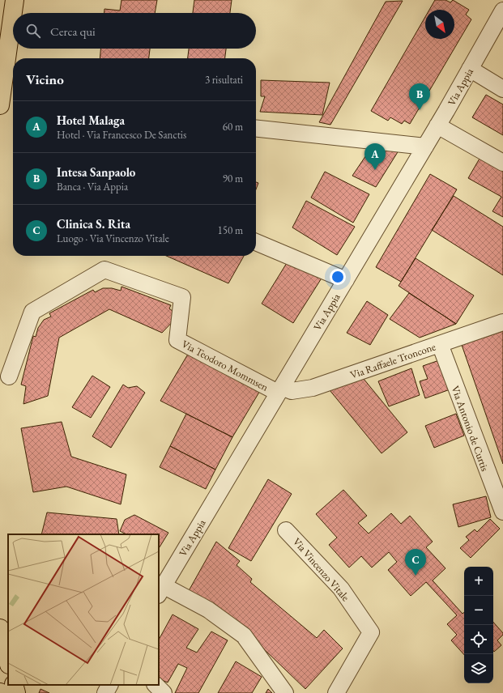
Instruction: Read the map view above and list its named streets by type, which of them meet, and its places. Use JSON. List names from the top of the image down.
{
  "streets": {
    "street": [
      "Via Appia",
      "Via Raffaele Troncone",
      "Via Teodoro Mommsen",
      "Via Antonio de Curtis",
      "Via Vincenzo Vitale"
    ]
  },
  "crossings": [
    ["Via Appia", "Via Raffaele Troncone"],
    ["Via Appia", "Via Teodoro Mommsen"],
    ["Via Raffaele Troncone", "Via Teodoro Mommsen"],
    ["Via Raffaele Troncone", "Via Antonio de Curtis"]
  ],
  "north": "bottom right",
  "page": {
    "search": "Cerca qui",
    "heading": ["Vicino", "3 risultati"],
    "pins": ["B", "A", "C"],
    "list": [
      {
        "mark": "A",
        "name": "Hotel Malaga",
        "note": "Hotel · Via Francesco De Sanctis",
        "value": "60 m"
      },
      {
        "mark": "B",
        "name": "Intesa Sanpaolo",
        "note": "Banca · Via Appia",
        "value": "90 m"
      },
      {
        "mark": "C",
        "name": "Clinica S. Rita",
        "note": "Luogo · Via Vincenzo Vitale",
        "value": "150 m"
      }
    ],
    "map_buttons": ["+", "−"]
  }
}
